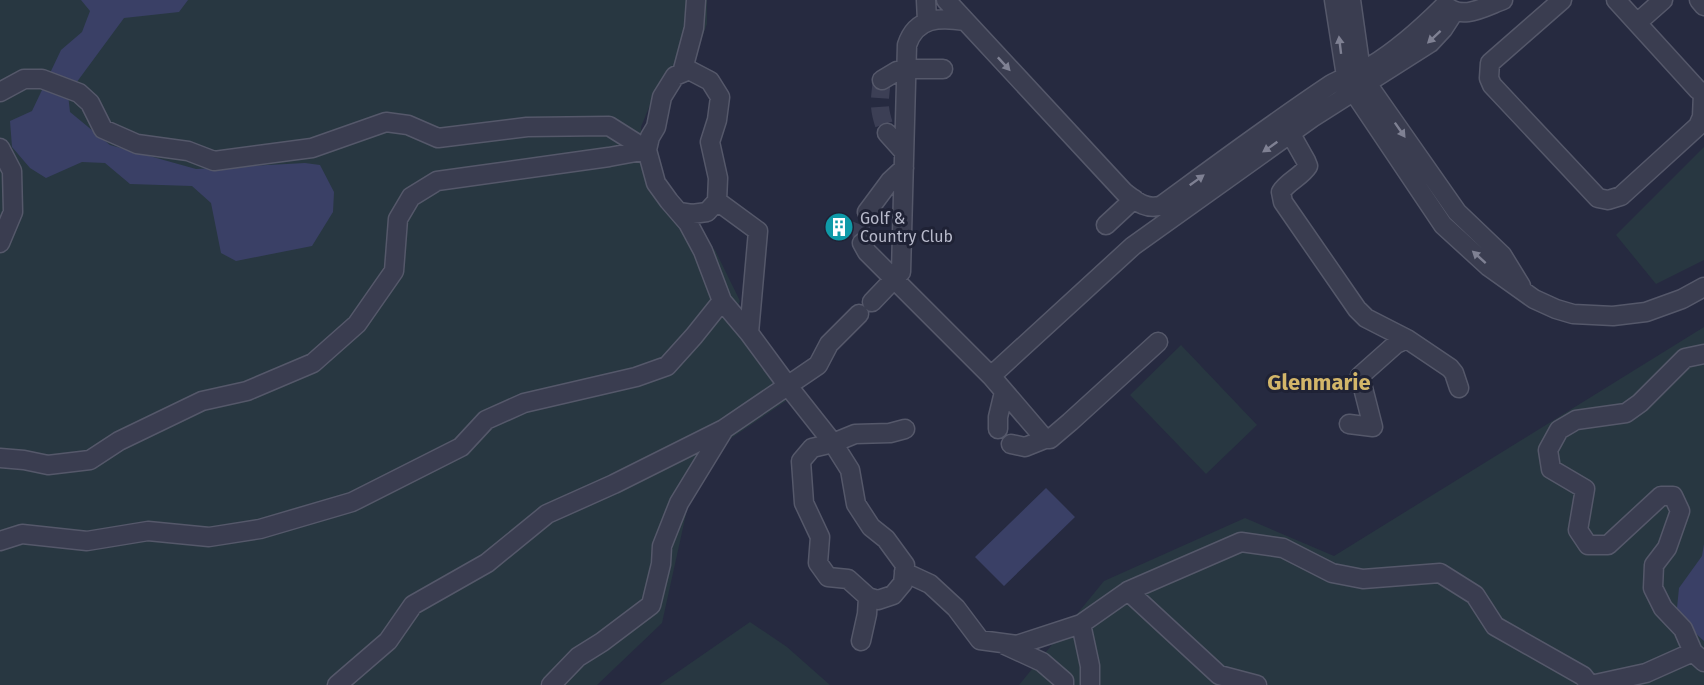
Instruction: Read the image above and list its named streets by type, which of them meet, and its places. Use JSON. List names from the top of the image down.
{
  "districts": ["Glenmarie"],
  "places": {
    "building": ["Golf & Country Club"]
  }
}
